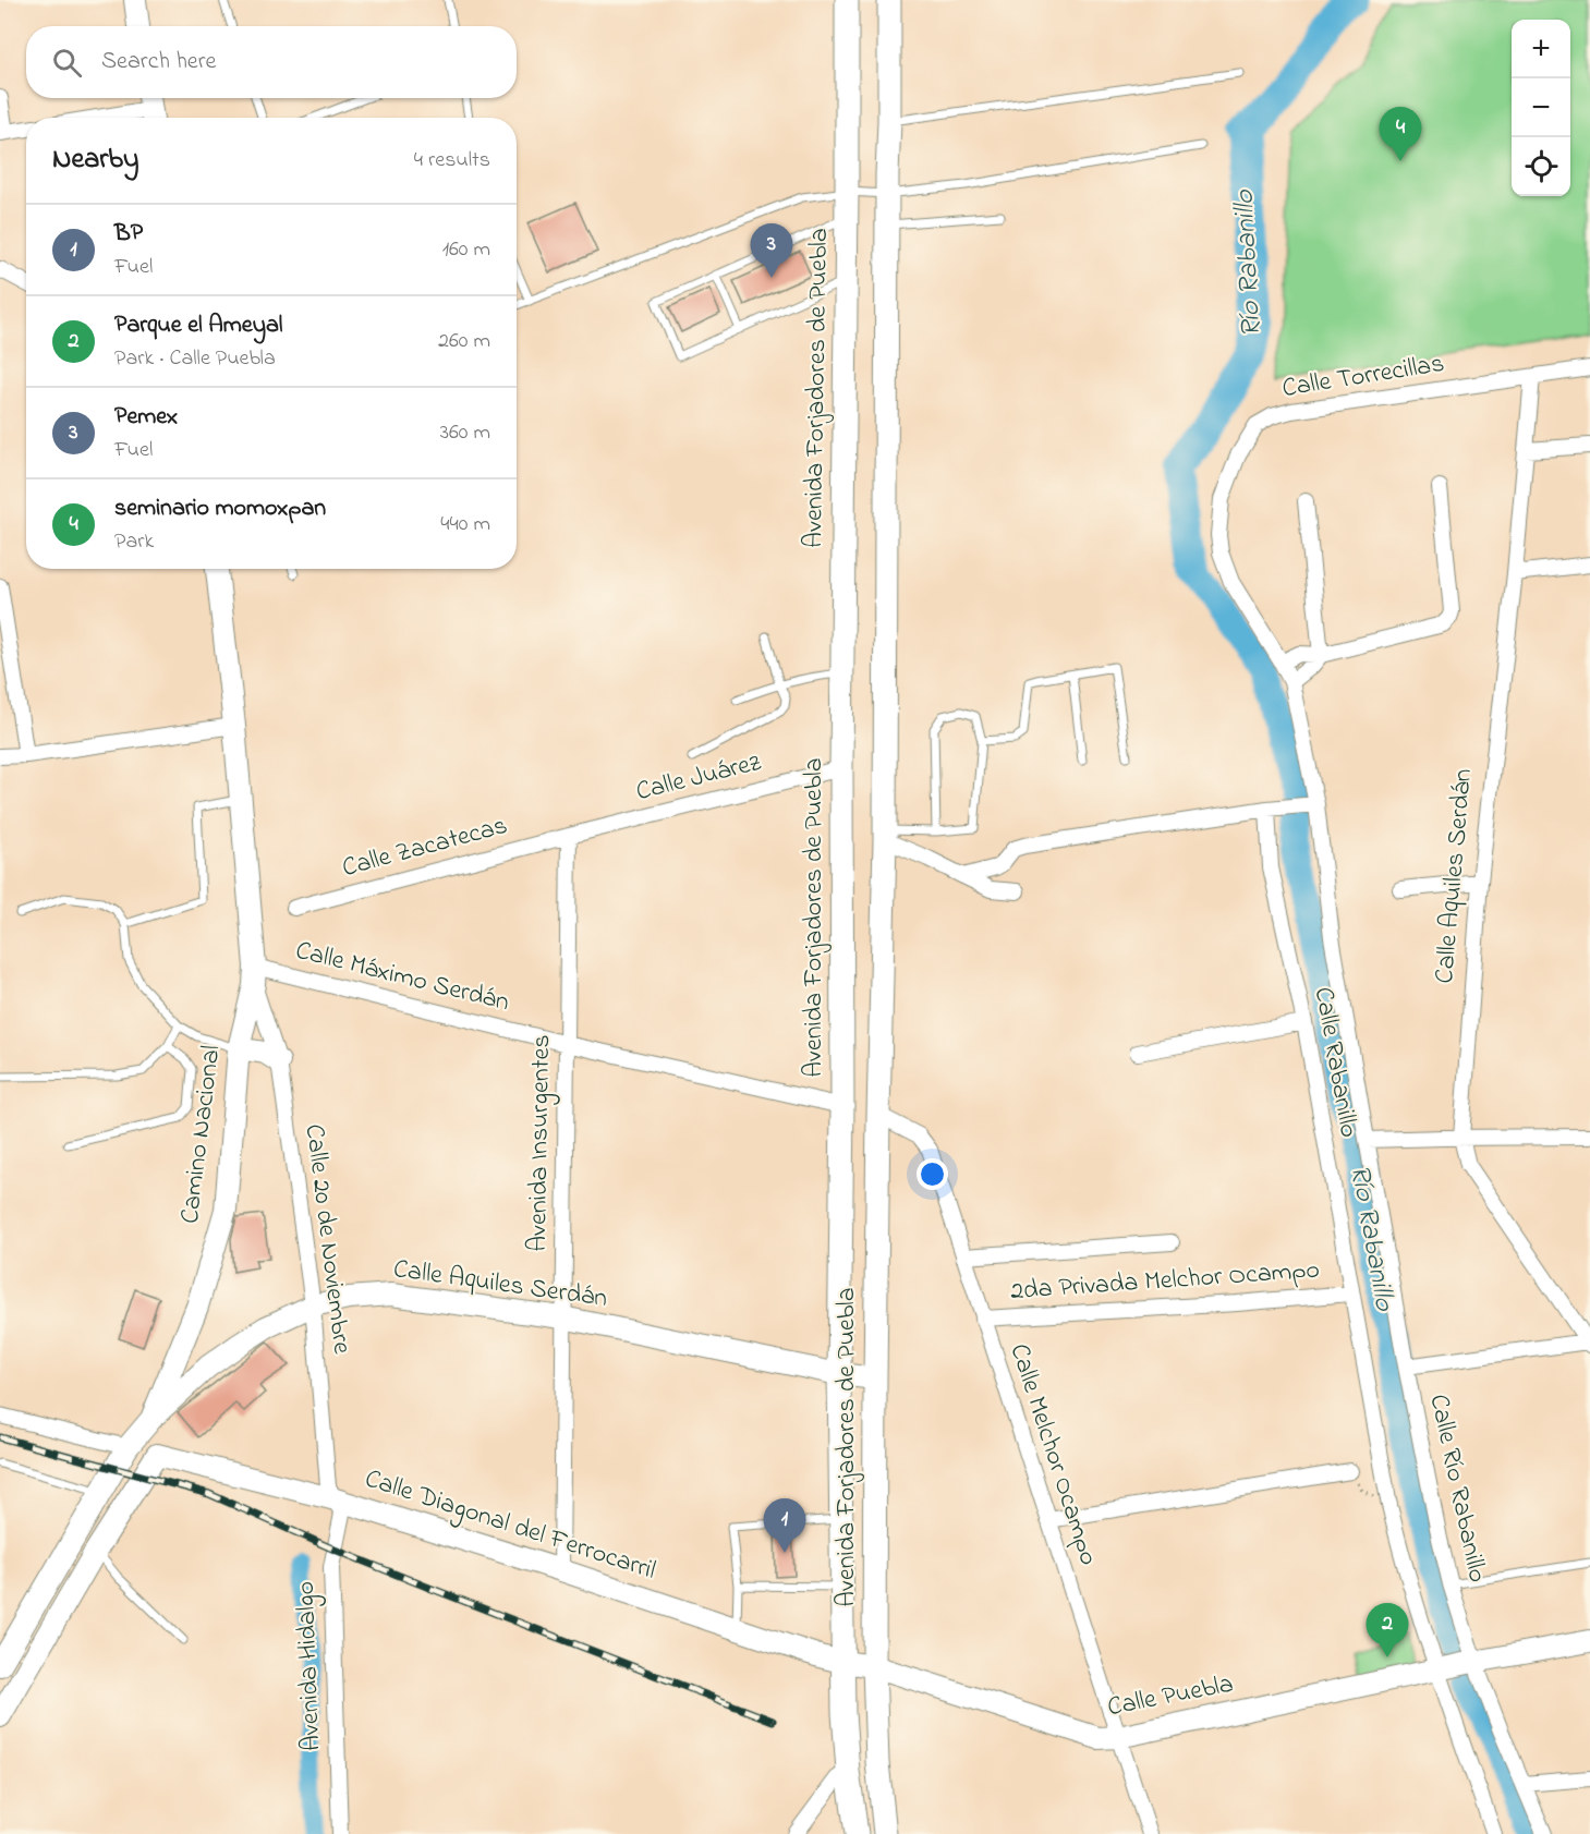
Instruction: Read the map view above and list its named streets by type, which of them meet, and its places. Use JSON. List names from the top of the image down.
{
  "streets": {
    "main road": [
      "Avenida Forjadores de Puebla",
      "Calle Aquiles Serdán",
      "Camino Nacional",
      "Calle Diagonal del Ferrocarril",
      "Calle Puebla"
    ],
    "street": [
      "Calle Torrecillas",
      "Calle Juárez",
      "Calle Zacatecas",
      "Calle Máximo Serdán",
      "Calle Rabanillo",
      "Avenida Insurgentes",
      "Calle 20 de Noviembre",
      "2da Privada Melchor Ocampo",
      "Calle Melchor Ocampo",
      "Calle Río Rabanillo",
      "Avenida Hidalgo"
    ]
  },
  "crossings": [
    ["Calle Torrecillas", "Calle Aquiles Serdán"],
    ["Calle Torrecillas", "Calle Río Rabanillo"],
    ["Avenida Forjadores de Puebla", "Calle Juárez"],
    ["Avenida Forjadores de Puebla", "Calle Aquiles Serdán"],
    ["Avenida Forjadores de Puebla", "Calle Máximo Serdán"],
    ["Avenida Forjadores de Puebla", "Calle Melchor Ocampo"],
    ["Avenida Forjadores de Puebla", "Calle Diagonal del Ferrocarril"],
    ["Avenida Forjadores de Puebla", "Calle Puebla"],
    ["Calle Juárez", "Calle Zacatecas"],
    ["Calle Juárez", "Avenida Insurgentes"],
    ["Calle Zacatecas", "Avenida Insurgentes"],
    ["Calle Aquiles Serdán", "Camino Nacional"],
    ["Calle Aquiles Serdán", "Avenida Insurgentes"],
    ["Calle Aquiles Serdán", "Calle 20 de Noviembre"],
    ["Calle Máximo Serdán", "Camino Nacional"],
    ["Calle Máximo Serdán", "Avenida Insurgentes"],
    ["Calle Máximo Serdán", "Calle 20 de Noviembre"],
    ["Calle Rabanillo", "2da Privada Melchor Ocampo"],
    ["Calle Rabanillo", "Calle Puebla"],
    ["Camino Nacional", "Calle 20 de Noviembre"],
    ["Avenida Insurgentes", "Calle Diagonal del Ferrocarril"],
    ["Calle 20 de Noviembre", "Calle Diagonal del Ferrocarril"],
    ["Calle 20 de Noviembre", "Avenida Hidalgo"],
    ["2da Privada Melchor Ocampo", "Calle Melchor Ocampo"],
    ["Calle Melchor Ocampo", "Calle Puebla"],
    ["Calle Río Rabanillo", "Calle Puebla"],
    ["Calle Diagonal del Ferrocarril", "Avenida Hidalgo"],
    ["Calle Diagonal del Ferrocarril", "Calle Puebla"]
  ],
  "water": ["Río Rabanillo"],
  "page": {
    "map_buttons": ["+", "−"],
    "search": "Search here",
    "pins": [
      "4",
      "3",
      "1",
      "2"
    ],
    "heading": ["Nearby", "4 results"],
    "list": [
      {
        "mark": "1",
        "name": "BP",
        "note": "Fuel",
        "value": "160 m"
      },
      {
        "mark": "2",
        "name": "Parque el Ameyal",
        "note": "Park · Calle Puebla",
        "value": "260 m"
      },
      {
        "mark": "3",
        "name": "Pemex",
        "note": "Fuel",
        "value": "360 m"
      },
      {
        "mark": "4",
        "name": "seminario momoxpan",
        "note": "Park",
        "value": "440 m"
      }
    ]
  }
}
